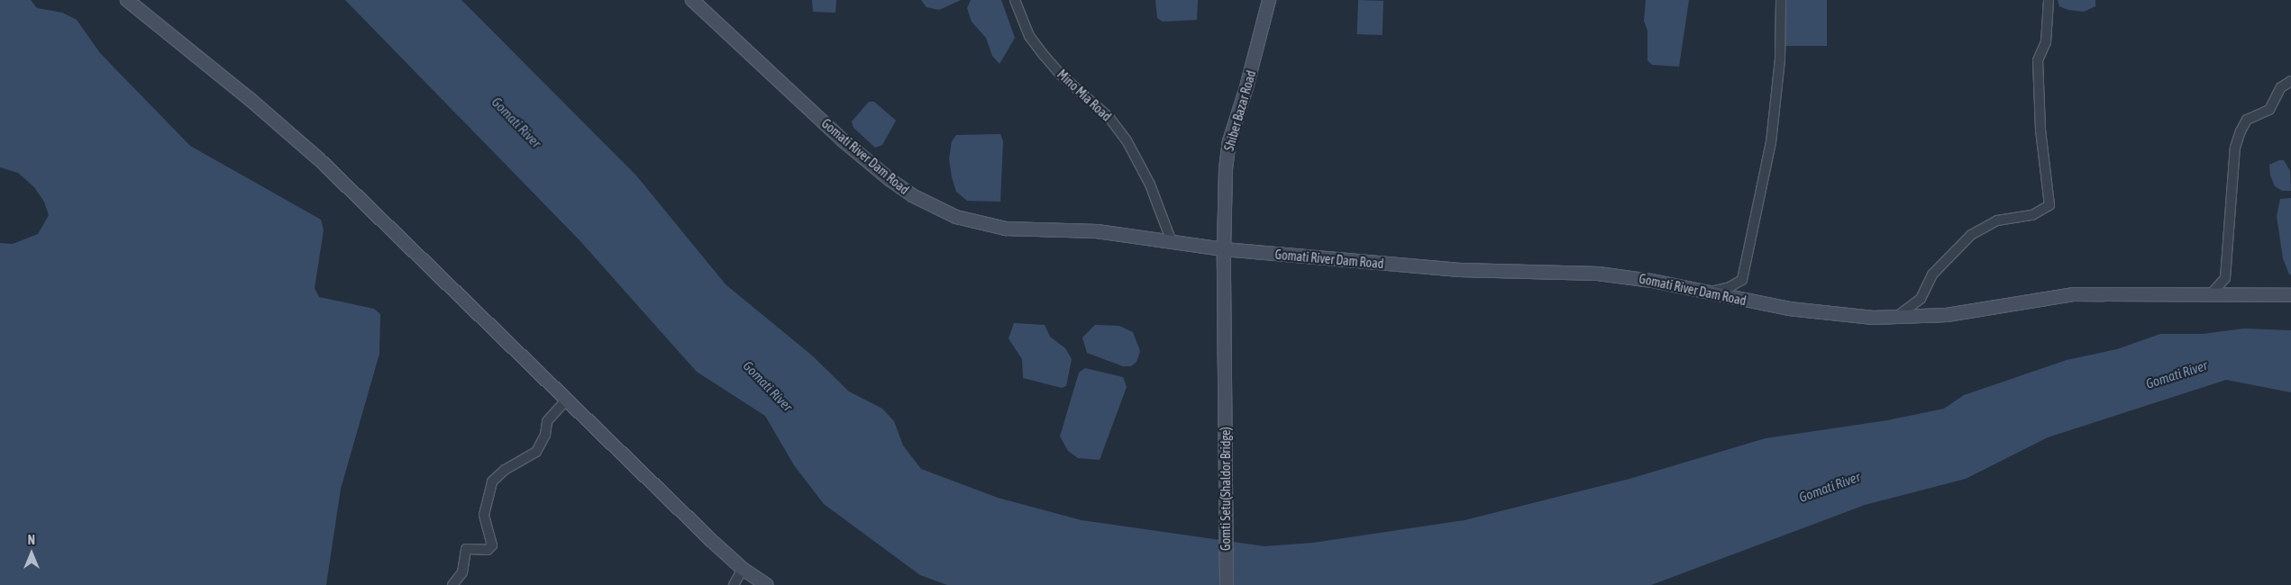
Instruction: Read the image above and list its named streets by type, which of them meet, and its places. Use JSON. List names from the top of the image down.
{
  "streets": {
    "main road": ["Shiber Bazar Road", "Gomati River Dam Road", "Gomti Setu(Shaldor Bridge)"],
    "street": ["Mino Mia Road"]
  },
  "crossings": [
    ["Mino Mia Road", "Gomati River Dam Road"],
    ["Shiber Bazar Road", "Gomati River Dam Road"],
    ["Shiber Bazar Road", "Gomti Setu(Shaldor Bridge)"]
  ],
  "water": ["Gomati River"],
  "north": "top"
}
